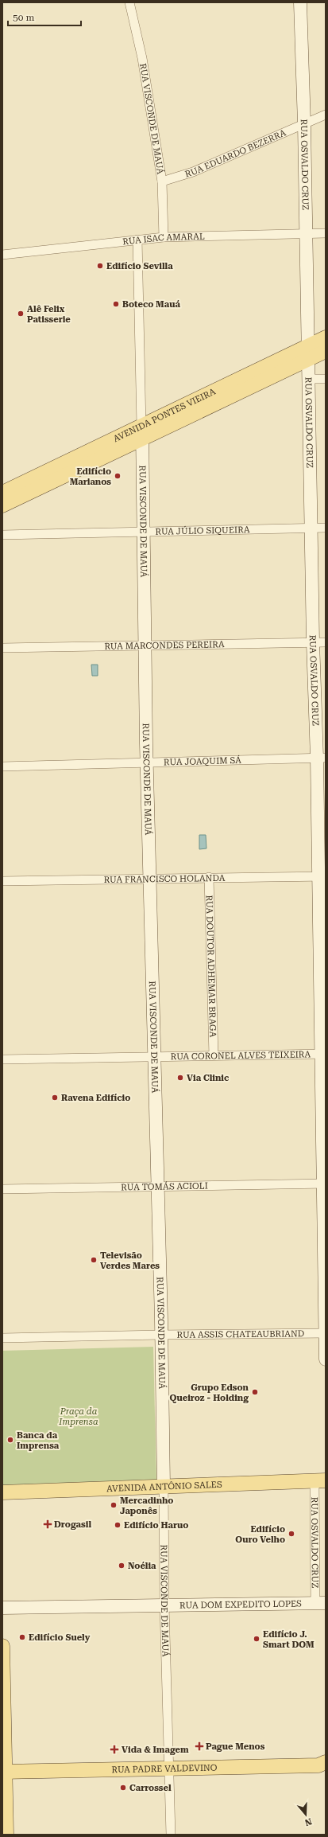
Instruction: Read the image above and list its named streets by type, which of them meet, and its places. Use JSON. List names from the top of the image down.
{
  "streets": {
    "main road": ["AVENIDA PONTES VIEIRA", "AVENIDA ANTÔNIO SALES", "RUA PADRE VALDEVINO"],
    "street": [
      "RUA VISCONDE DE MAUÁ",
      "RUA EDUARDO BEZERRA",
      "RUA OSVALDO CRUZ",
      "RUA ISAC AMARAL",
      "RUA JÚLIO SIQUEIRA",
      "RUA MARCONDES PEREIRA",
      "RUA JOAQUIM SÁ",
      "RUA FRANCISCO HOLANDA",
      "RUA DOUTOR ADHEMAR BRAGA",
      "RUA CORONEL ALVES TEIXEIRA",
      "RUA TOMÁS ACIOLI",
      "RUA ASSIS CHATEAUBRIAND",
      "RUA DOM EXPEDITO LOPES"
    ]
  },
  "crossings": [
    ["RUA VISCONDE DE MAUÁ", "RUA EDUARDO BEZERRA"],
    ["RUA VISCONDE DE MAUÁ", "RUA ISAC AMARAL"],
    ["RUA VISCONDE DE MAUÁ", "AVENIDA PONTES VIEIRA"],
    ["RUA VISCONDE DE MAUÁ", "RUA JÚLIO SIQUEIRA"],
    ["RUA VISCONDE DE MAUÁ", "RUA MARCONDES PEREIRA"],
    ["RUA VISCONDE DE MAUÁ", "RUA JOAQUIM SÁ"],
    ["RUA VISCONDE DE MAUÁ", "RUA FRANCISCO HOLANDA"],
    ["RUA VISCONDE DE MAUÁ", "RUA CORONEL ALVES TEIXEIRA"],
    ["RUA VISCONDE DE MAUÁ", "RUA TOMÁS ACIOLI"],
    ["RUA VISCONDE DE MAUÁ", "RUA ASSIS CHATEAUBRIAND"],
    ["RUA VISCONDE DE MAUÁ", "AVENIDA ANTÔNIO SALES"],
    ["RUA VISCONDE DE MAUÁ", "RUA DOM EXPEDITO LOPES"],
    ["RUA VISCONDE DE MAUÁ", "RUA PADRE VALDEVINO"],
    ["RUA EDUARDO BEZERRA", "RUA OSVALDO CRUZ"],
    ["RUA OSVALDO CRUZ", "RUA ISAC AMARAL"],
    ["RUA OSVALDO CRUZ", "AVENIDA PONTES VIEIRA"],
    ["RUA OSVALDO CRUZ", "RUA JÚLIO SIQUEIRA"],
    ["RUA OSVALDO CRUZ", "RUA MARCONDES PEREIRA"],
    ["RUA OSVALDO CRUZ", "RUA JOAQUIM SÁ"],
    ["RUA OSVALDO CRUZ", "RUA FRANCISCO HOLANDA"],
    ["RUA OSVALDO CRUZ", "RUA CORONEL ALVES TEIXEIRA"],
    ["RUA OSVALDO CRUZ", "RUA TOMÁS ACIOLI"],
    ["RUA OSVALDO CRUZ", "RUA ASSIS CHATEAUBRIAND"],
    ["RUA OSVALDO CRUZ", "AVENIDA ANTÔNIO SALES"],
    ["RUA OSVALDO CRUZ", "RUA DOM EXPEDITO LOPES"],
    ["RUA FRANCISCO HOLANDA", "RUA DOUTOR ADHEMAR BRAGA"],
    ["RUA DOUTOR ADHEMAR BRAGA", "RUA CORONEL ALVES TEIXEIRA"]
  ],
  "parks": ["Praça da Imprensa"],
  "places": {
    "other": [
      "Edifício Sevilla",
      "Boteco Mauá",
      "Alê Felix Patisserie",
      "Edifício Marianos",
      "Via Clinic",
      "Ravena Edifício",
      "Televisão Verdes Mares",
      "Grupo Edson Queiroz - Holding",
      "Banca da Imprensa",
      "Mercadinho Japonês",
      "Edifício Haruo",
      "Edifício Ouro Velho",
      "Noélia",
      "Edifício Suely",
      "Edifício J. Smart DOM",
      "Carrossel"
    ],
    "health": ["Drogasil", "Pague Menos", "Vida & Imagem"]
  },
  "scale_bar": "50 m",
  "north": "bottom"
}
